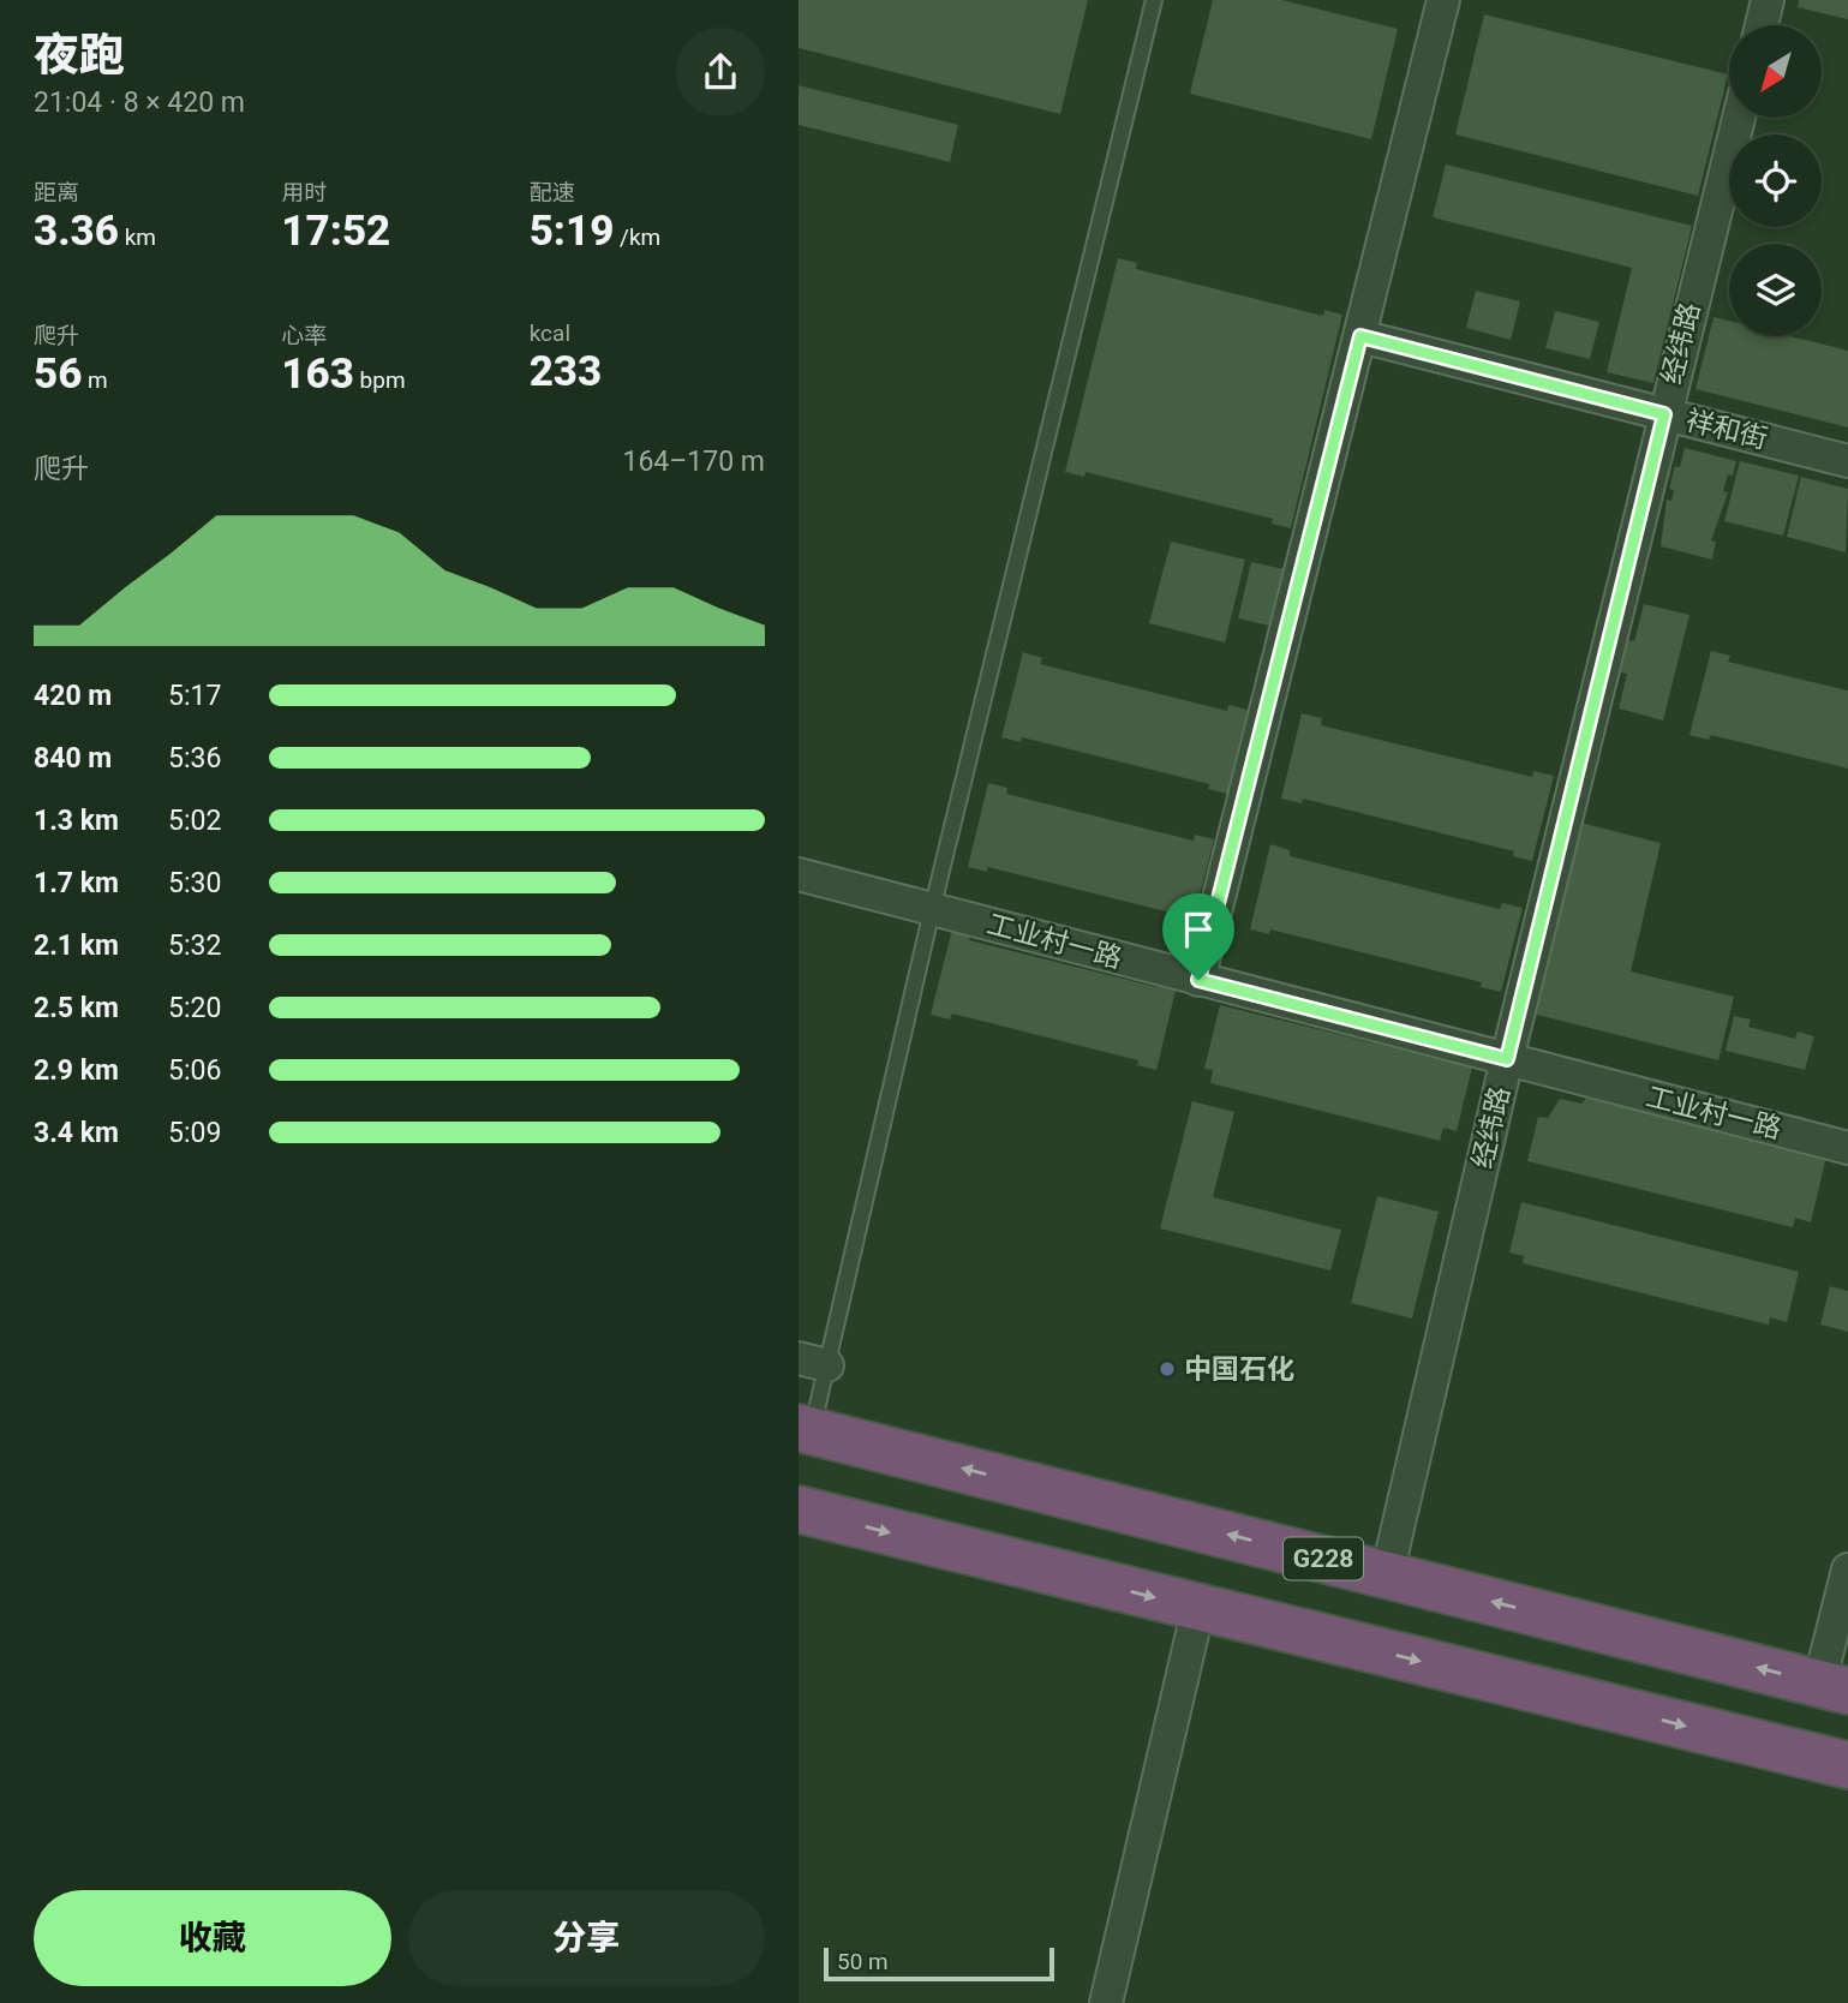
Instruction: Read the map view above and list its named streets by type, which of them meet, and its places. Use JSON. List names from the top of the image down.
{
  "streets": {
    "highway": ["G228"],
    "street": ["经纬路", "祥和街", "工业村一路"]
  },
  "crossings": [
    ["经纬路", "祥和街"],
    ["经纬路", "工业村一路"],
    ["经纬路", "G228"]
  ],
  "places": ["中国石化"],
  "scale_bar": "50 m",
  "north": "bottom left",
  "page": {
    "heading": ["夜跑", "21:04 · 8 × 420 m"],
    "stats": [
      ["距离", "3.36 km"],
      ["用时", "17:52"],
      ["配速", "5:19 /km"],
      ["爬升", "56 m"],
      ["心率", "163 bpm"],
      ["kcal", "233"]
    ],
    "chart": ["爬升", "164–170 m"],
    "list": [
      {
        "name": "420 m",
        "note": "5:17"
      },
      {
        "name": "840 m",
        "note": "5:36"
      },
      {
        "name": "1.3 km",
        "note": "5:02"
      },
      {
        "name": "1.7 km",
        "note": "5:30"
      },
      {
        "name": "2.1 km",
        "note": "5:32"
      },
      {
        "name": "2.5 km",
        "note": "5:20"
      },
      {
        "name": "2.9 km",
        "note": "5:06"
      },
      {
        "name": "3.4 km",
        "note": "5:09"
      }
    ],
    "buttons": ["收藏", "分享"],
    "scale": "50 m"
  }
}
